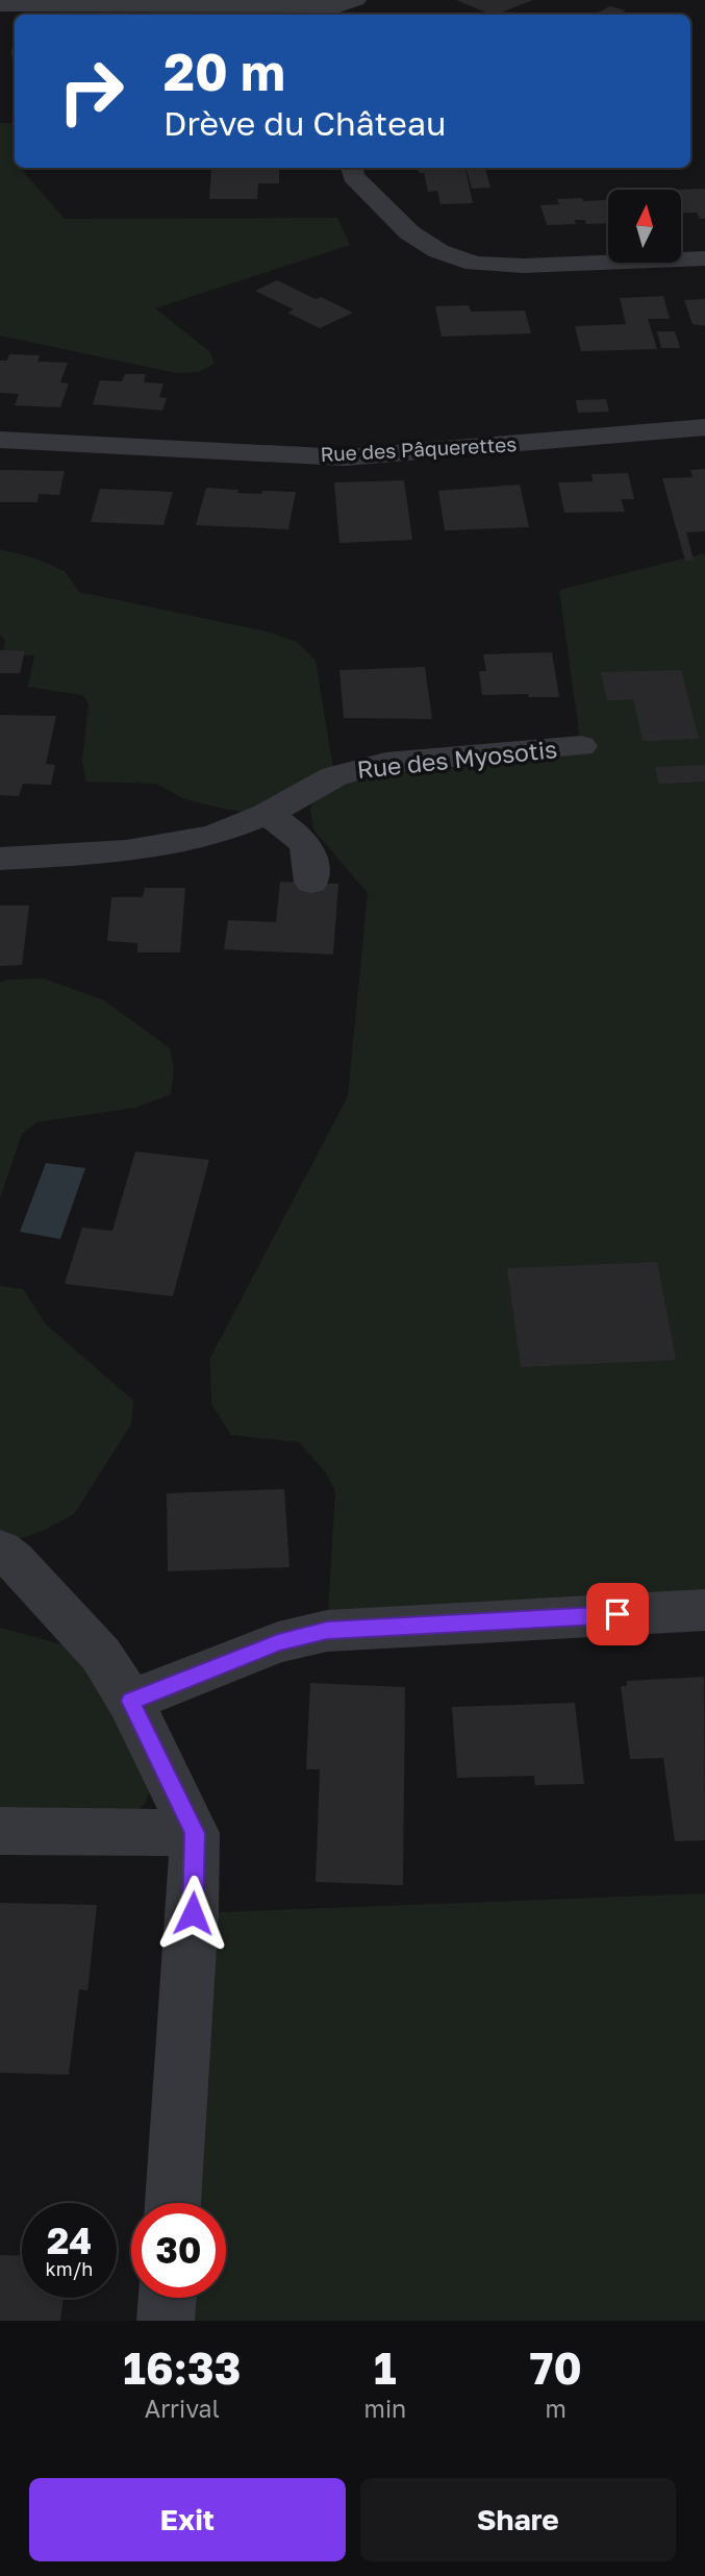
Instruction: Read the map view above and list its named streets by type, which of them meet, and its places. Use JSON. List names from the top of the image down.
{
  "streets": {
    "street": ["Rue des Pâquerettes", "Rue des Myosotis"]
  },
  "north": "top",
  "page": {
    "turn": ["20 m", "Drève du Château"],
    "speed": "24 km/h",
    "limit": "30",
    "eta": [
      "16:33",
      "Arrival",
      "1",
      "min",
      "70",
      "m"
    ],
    "buttons": ["Exit", "Share"]
  }
}
